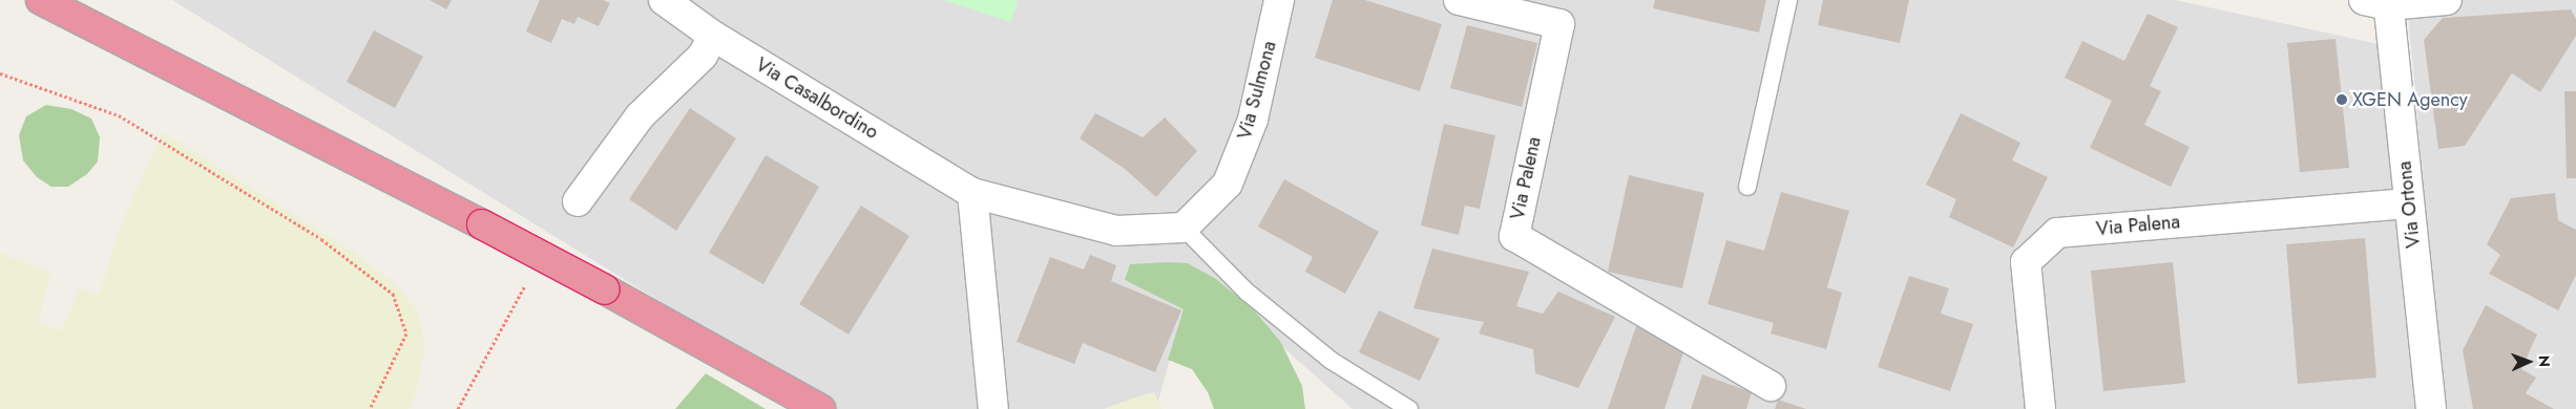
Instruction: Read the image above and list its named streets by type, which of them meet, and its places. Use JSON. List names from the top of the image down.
{
  "streets": {
    "street": [
      "Via Sulmona",
      "Via Casalbordino",
      "Via Palena",
      "Via Ortona"
    ]
  },
  "crossings": [
    ["Via Palena", "Via Ortona"]
  ],
  "places": ["XGEN Agency"],
  "north": "right"
}
